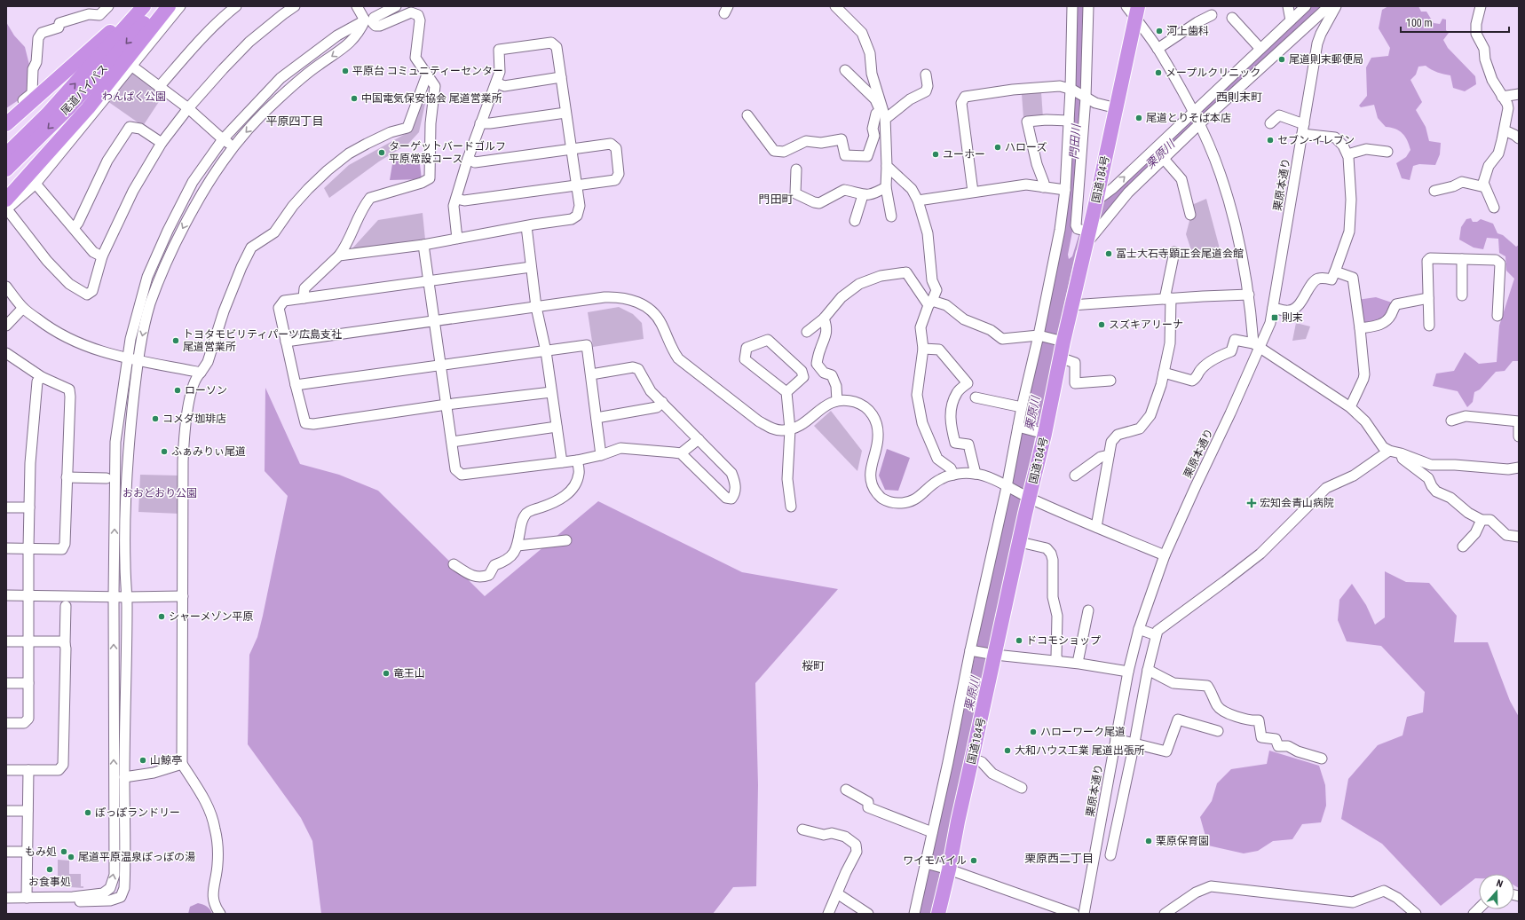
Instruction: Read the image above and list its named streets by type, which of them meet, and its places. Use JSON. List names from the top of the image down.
{
  "streets": {
    "highway": ["尾道バイパス", "国道184号"],
    "street": ["栗原本通り"]
  },
  "districts": [
    "西則末町",
    "平原四丁目",
    "門田町",
    "桜町",
    "栗原西二丁目"
  ],
  "water": ["門田川", "栗原川"],
  "parks": ["わんぱく公園", "おおどおり公園"],
  "places": {
    "other": [
      "河上歯科",
      "尾道則末郵便局",
      "平原台 コミュニティーセンター",
      "メープルクリニック",
      "中国電気保安協会 尾道営業所",
      "尾道とりそば本店",
      "セブン-イレブン",
      "ハローズ",
      "ターゲットバードゴルフ 平原常設コース",
      "ユーホー",
      "冨士大石寺顕正会尾道会館",
      "スズキアリーナ",
      "トヨタモビリティパーツ広島支社 尾道営業所",
      "ローソン",
      "コメダ珈琲店",
      "ふぁみりぃ尾道",
      "シャーメゾン平原",
      "ドコモショップ",
      "竜王山",
      "ハローワーク尾道",
      "大和ハウス工業 尾道出張所",
      "山鯨亭",
      "ぽっぽランドリー",
      "栗原保育園",
      "もみ処",
      "尾道平原温泉ぽっぽの湯",
      "ワイモバイル",
      "お食事処"
    ],
    "transit": ["則末"],
    "health": ["宏知会青山病院"]
  },
  "scale_bar": "100 m",
  "north": "top"
}
